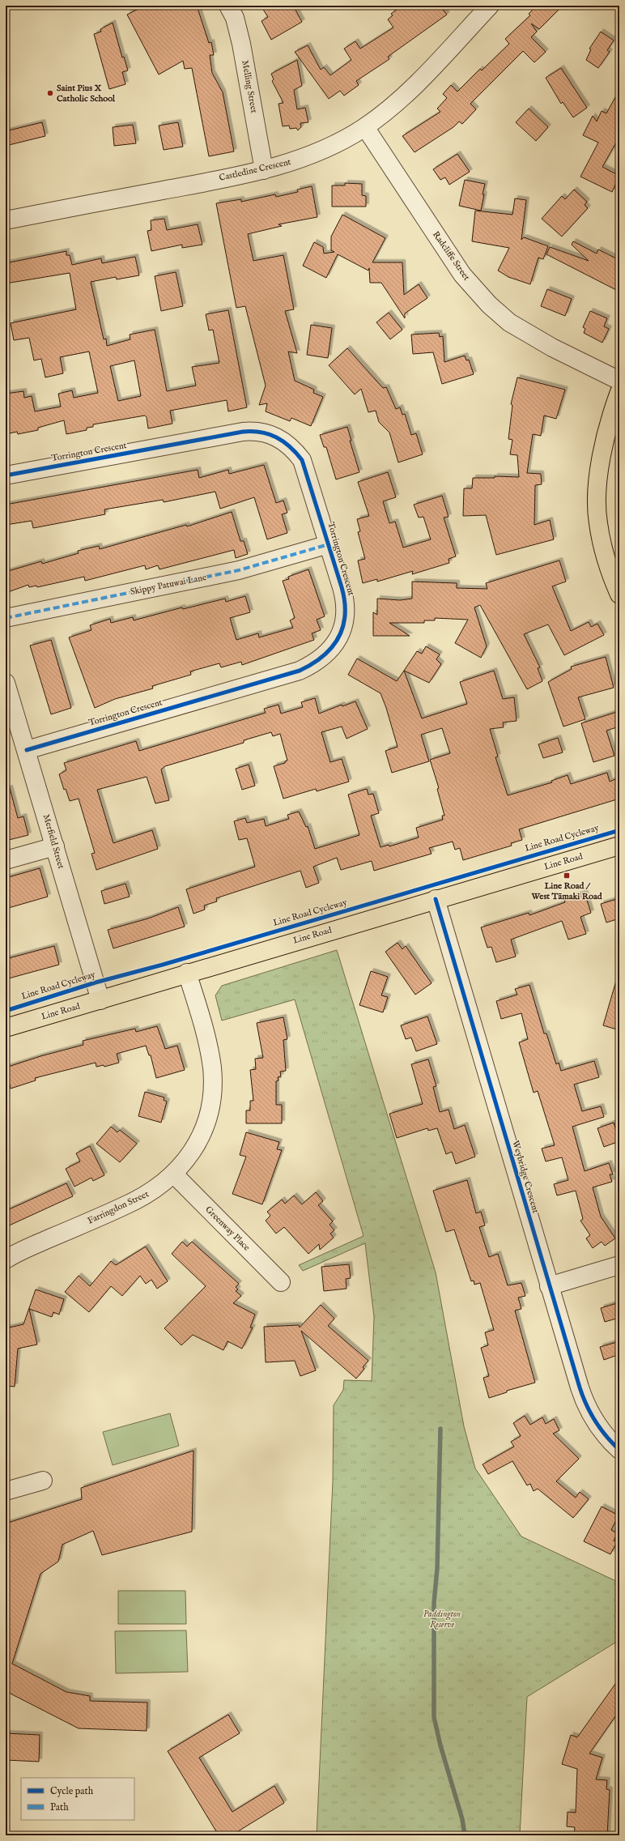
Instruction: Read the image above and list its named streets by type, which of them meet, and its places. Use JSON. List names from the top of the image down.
{
  "streets": {
    "main road": ["Line Road"],
    "street": [
      "Melling Street",
      "Castledine Crescent",
      "Radcliffe Street",
      "Torrington Crescent",
      "Skippy Patuwai Lane",
      "Merfield Street",
      "Weybridge Crescent",
      "Farringdon Street",
      "Greenway Place"
    ],
    "cycle path": ["Line Road Cycleway"]
  },
  "crossings": [
    ["Melling Street", "Castledine Crescent"],
    ["Castledine Crescent", "Radcliffe Street"],
    ["Torrington Crescent", "Skippy Patuwai Lane"],
    ["Torrington Crescent", "Merfield Street"],
    ["Merfield Street", "Line Road"],
    ["Line Road", "Weybridge Crescent"],
    ["Line Road", "Farringdon Street"],
    ["Farringdon Street", "Greenway Place"]
  ],
  "parks": ["Paddington Reserve"],
  "places": {
    "other": ["Saint Pius X Catholic School"],
    "transit": ["Line Road / West Tāmaki Road"]
  },
  "legend": ["Cycle path", "Path"]
}
